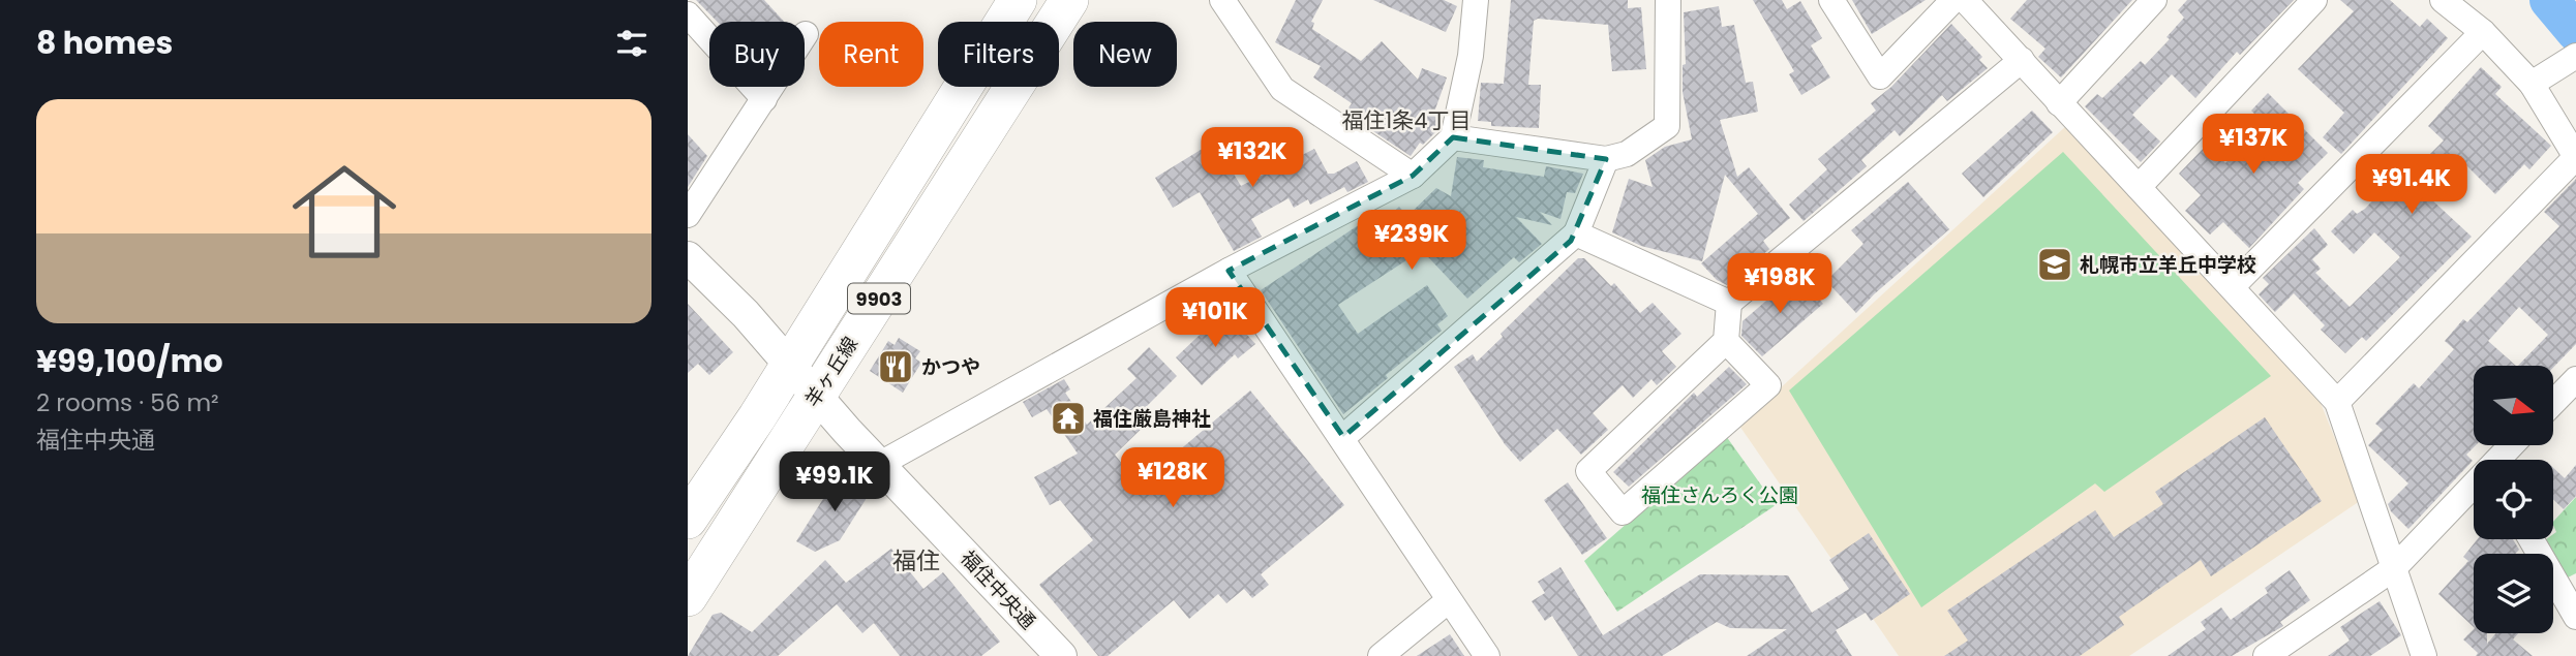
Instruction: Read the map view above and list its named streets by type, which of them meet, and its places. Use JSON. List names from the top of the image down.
{
  "streets": {
    "main road": ["9903", "羊ヶ丘線"],
    "street": ["福住中央通"]
  },
  "crossings": [
    ["羊ヶ丘線", "福住中央通"]
  ],
  "districts": ["福住1条4丁目", "福住"],
  "parks": ["福住さんろく公園"],
  "places": {
    "school or university": ["札幌市立羊丘中学校"],
    "restaurant": ["かつや"],
    "temple": ["福住厳島神社"]
  },
  "north": "right",
  "page": {
    "heading": "8 homes",
    "chip": [
      "Buy",
      "Rent",
      "Filters",
      "New"
    ],
    "list": [
      {
        "name": "¥99,100/mo",
        "note": "2 rooms · 56 m² · 福住中央通"
      }
    ],
    "price": [
      "¥137K",
      "¥132K",
      "¥91.4K",
      "¥239K",
      "¥198K",
      "¥101K",
      "¥128K",
      "¥99.1K"
    ]
  }
}
